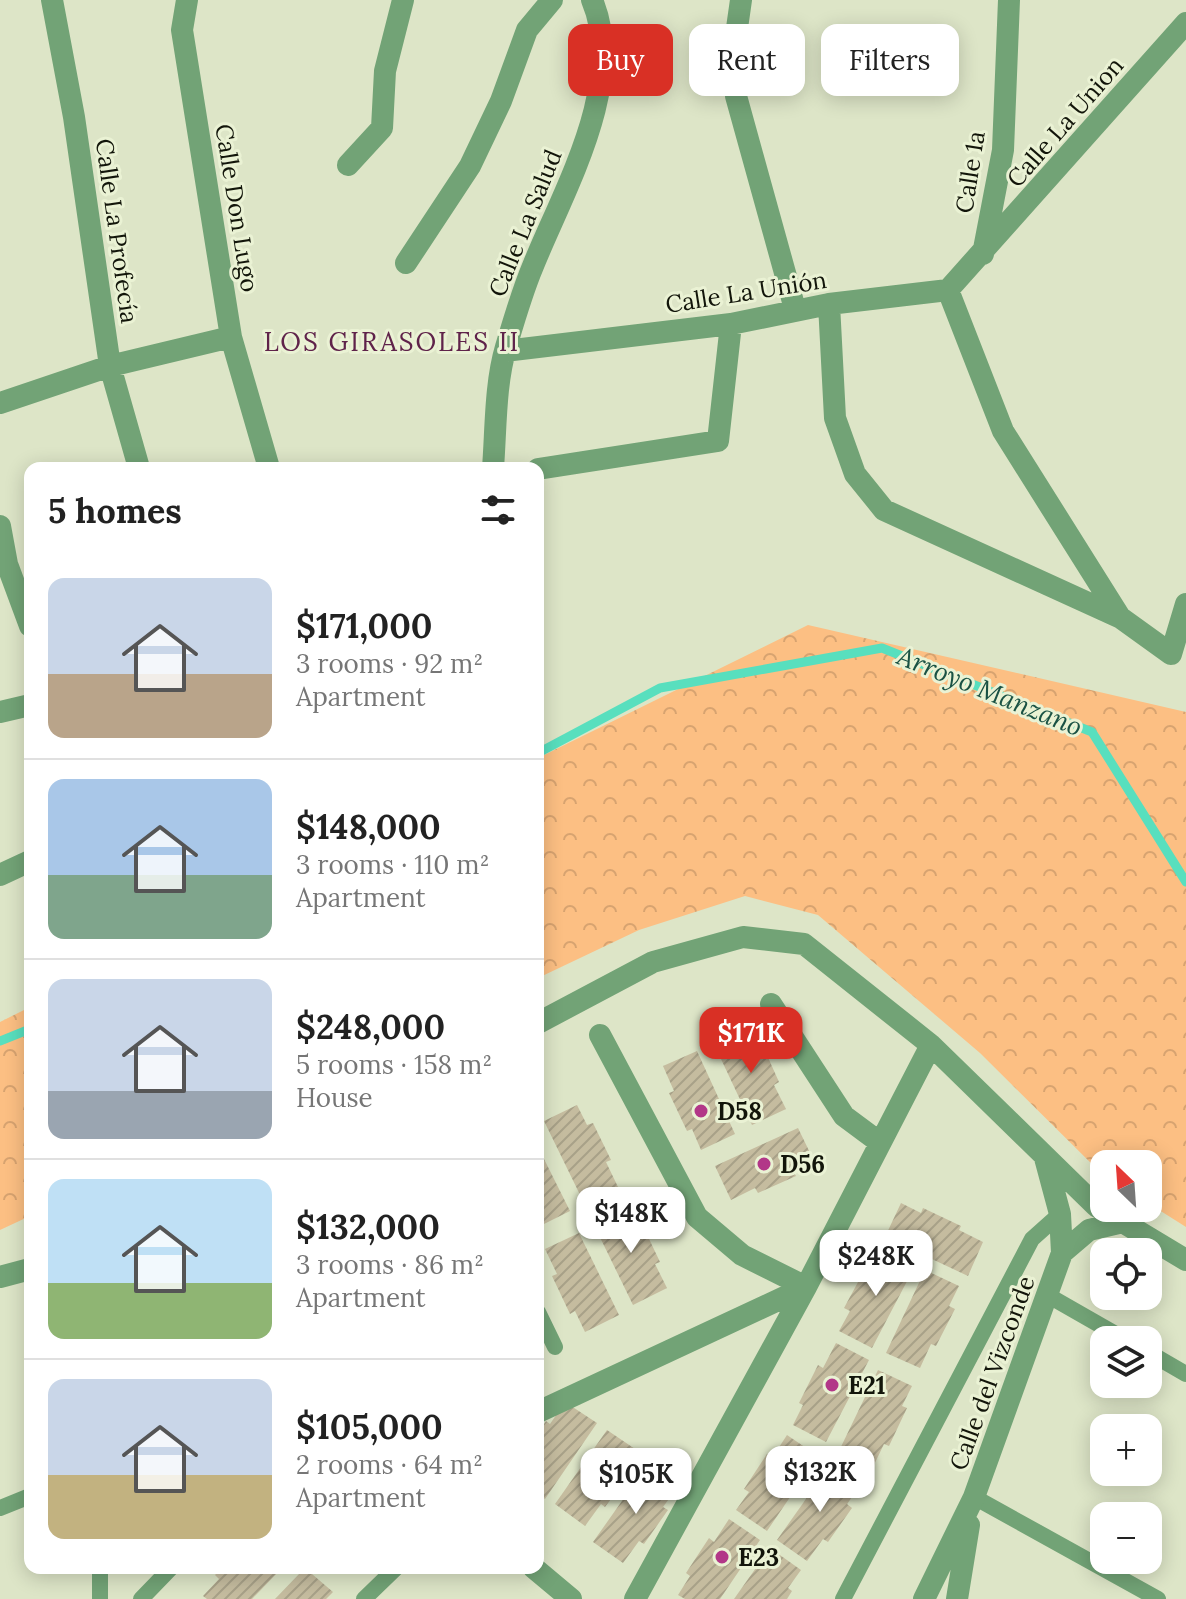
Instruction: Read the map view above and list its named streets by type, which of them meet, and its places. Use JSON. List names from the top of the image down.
{
  "streets": {
    "street": [
      "Calle La Union",
      "Calle 1a",
      "Calle Don Lugo",
      "Calle La Salud",
      "Calle La Profecía",
      "Calle La Unión",
      "Calle del Vizconde"
    ]
  },
  "crossings": [
    ["Calle La Union", "Calle 1a"],
    ["Calle La Salud", "Calle La Unión"]
  ],
  "districts": ["LOS GIRASOLES II"],
  "water": ["Arroyo Manzano"],
  "places": [
    "D58",
    "D56",
    "E21",
    "E23"
  ],
  "north": "top left",
  "page": {
    "chip": ["Buy", "Rent", "Filters"],
    "heading": "5 homes",
    "list": [
      {
        "name": "$171,000",
        "note": "3 rooms · 92 m² · Apartment"
      },
      {
        "name": "$148,000",
        "note": "3 rooms · 110 m² · Apartment"
      },
      {
        "name": "$248,000",
        "note": "5 rooms · 158 m² · House"
      },
      {
        "name": "$132,000",
        "note": "3 rooms · 86 m² · Apartment"
      },
      {
        "name": "$105,000",
        "note": "2 rooms · 64 m² · Apartment"
      }
    ],
    "price": [
      "$171K",
      "$148K",
      "$248K",
      "$132K",
      "$105K"
    ],
    "map_buttons": ["+", "−"]
  }
}
